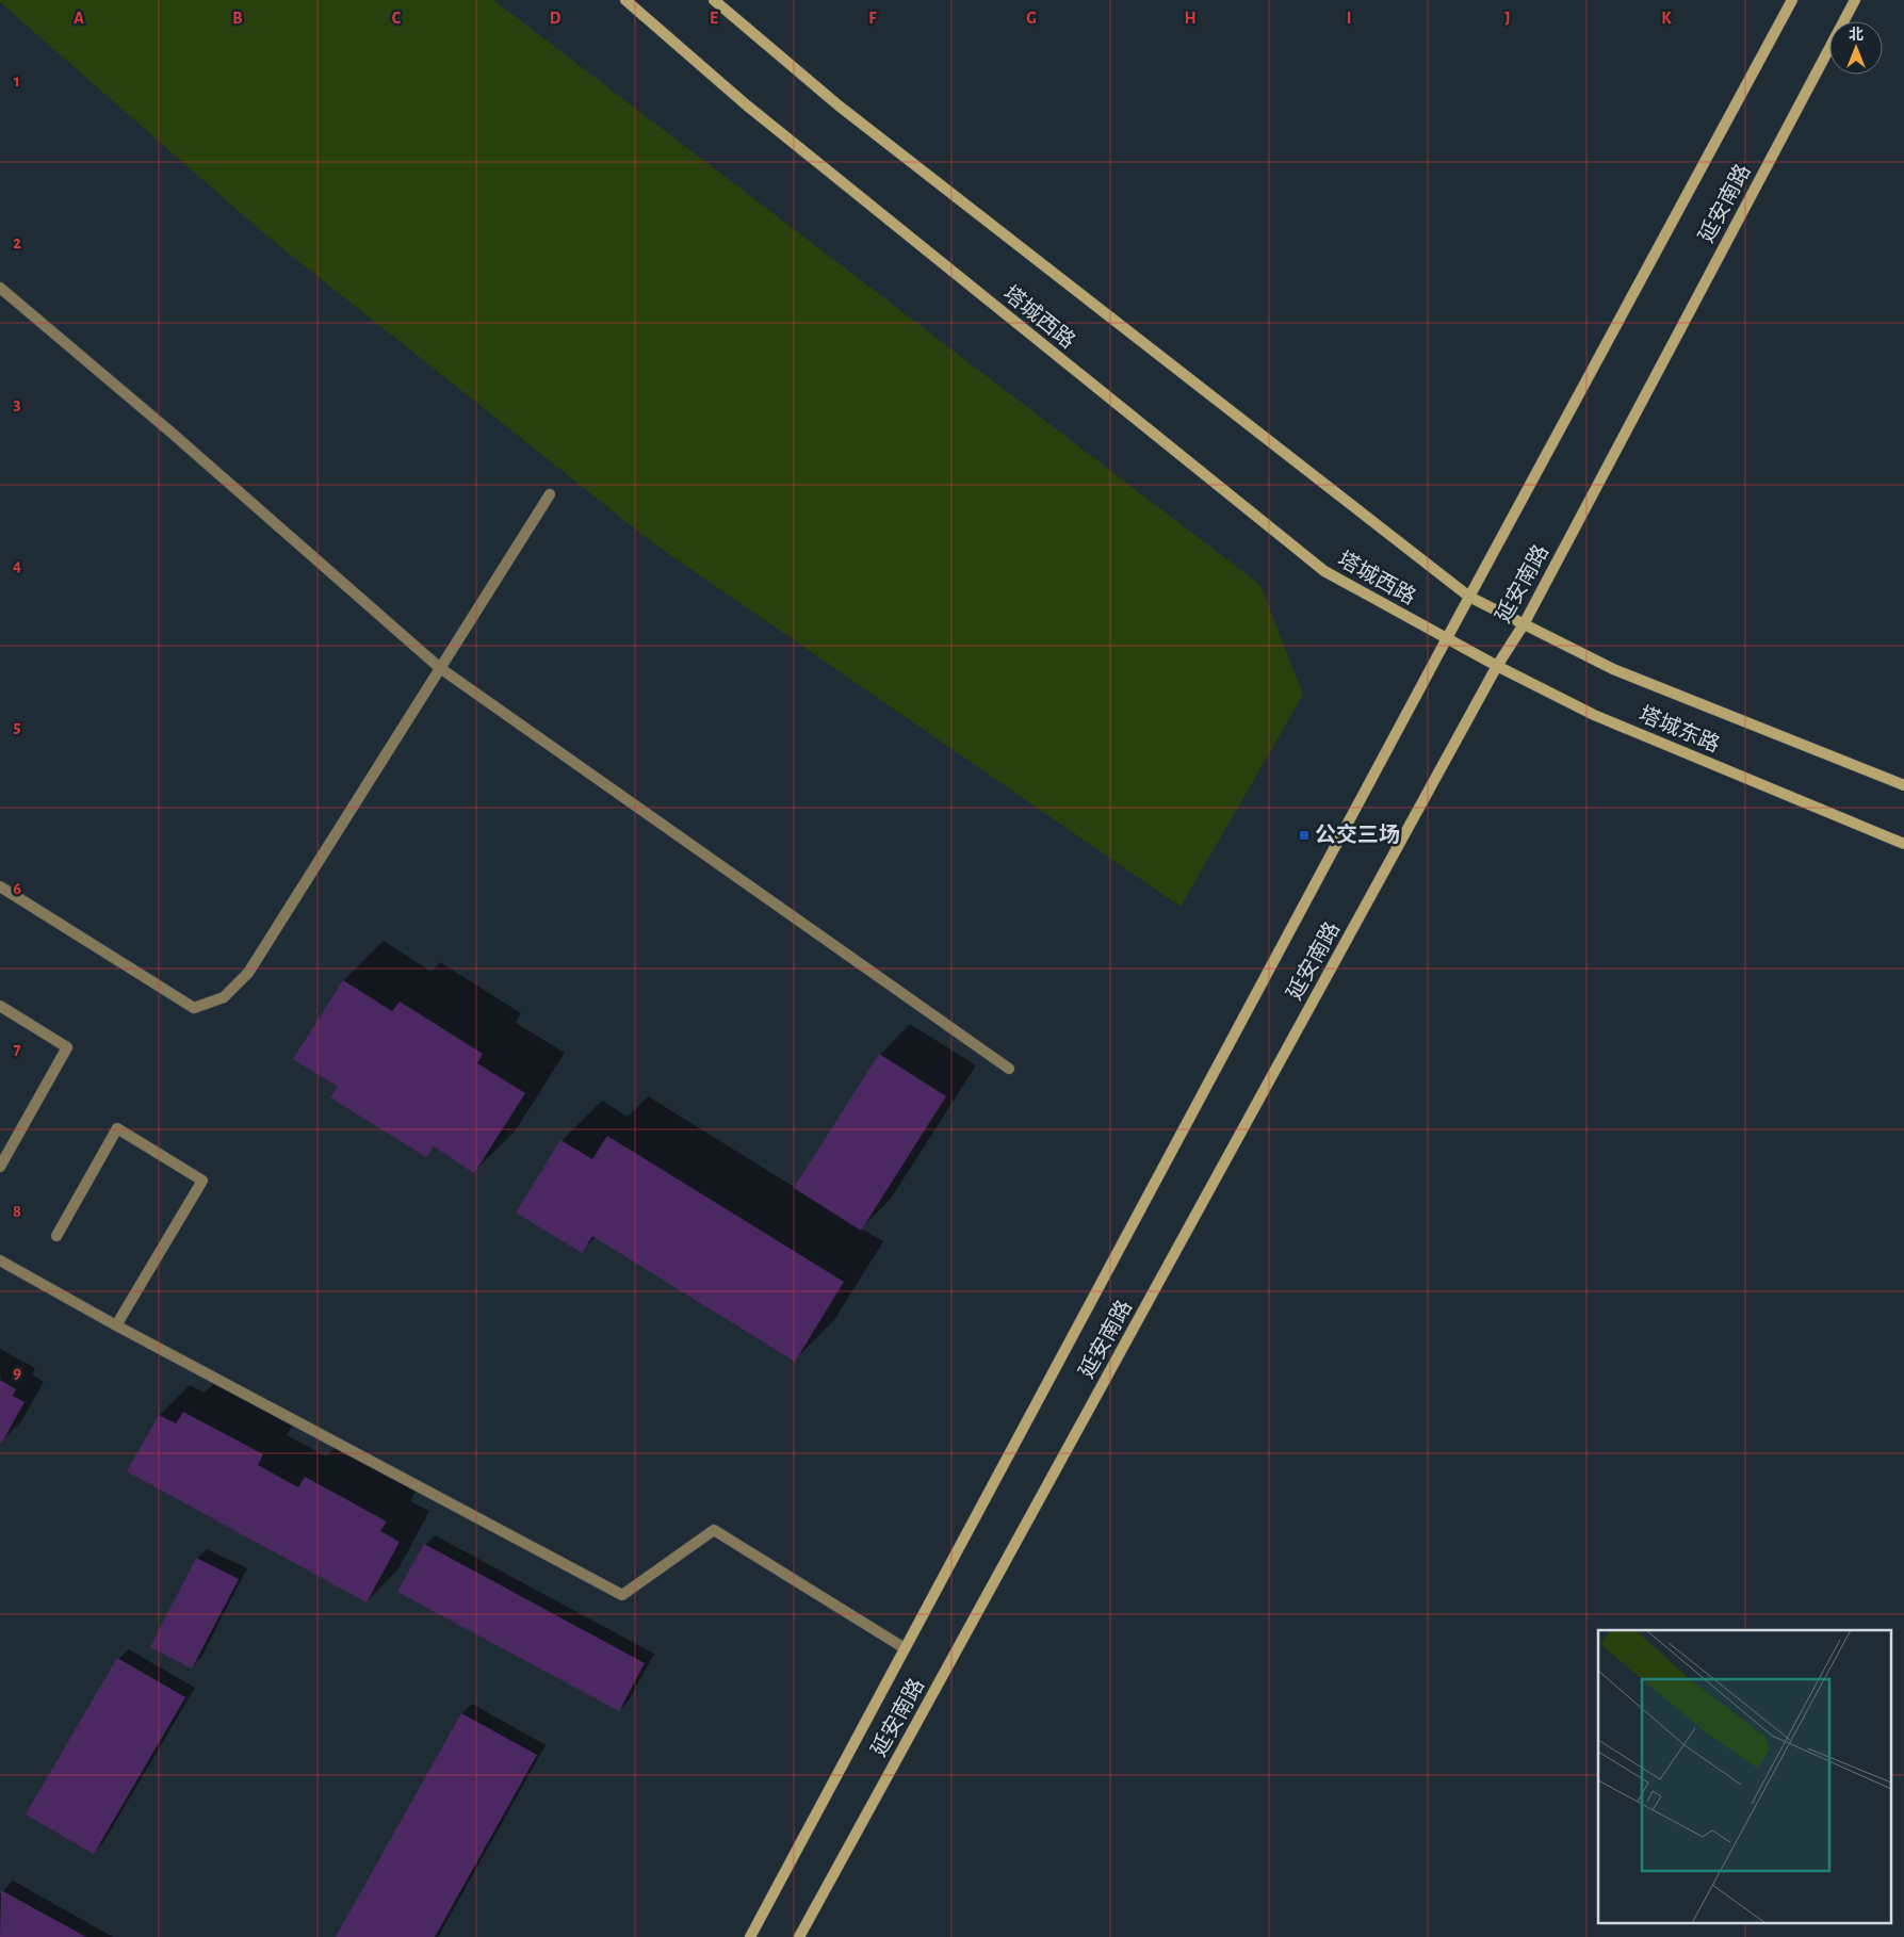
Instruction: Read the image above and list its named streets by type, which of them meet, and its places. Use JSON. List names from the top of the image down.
{
  "streets": {
    "main road": ["延安南路", "塔城西路", "塔城东路"]
  },
  "crossings": [
    ["延安南路", "塔城西路"],
    ["延安南路", "塔城东路"],
    ["塔城西路", "塔城东路"]
  ],
  "places": {
    "transit": ["公交三场"]
  },
  "north": "top",
  "grid": {
    "columns": [
      "A",
      "B",
      "C",
      "D",
      "E",
      "F",
      "G",
      "H",
      "I",
      "J",
      "K"
    ],
    "rows": [
      "1",
      "2",
      "3",
      "4",
      "5",
      "6",
      "7",
      "8",
      "9"
    ]
  }
}
